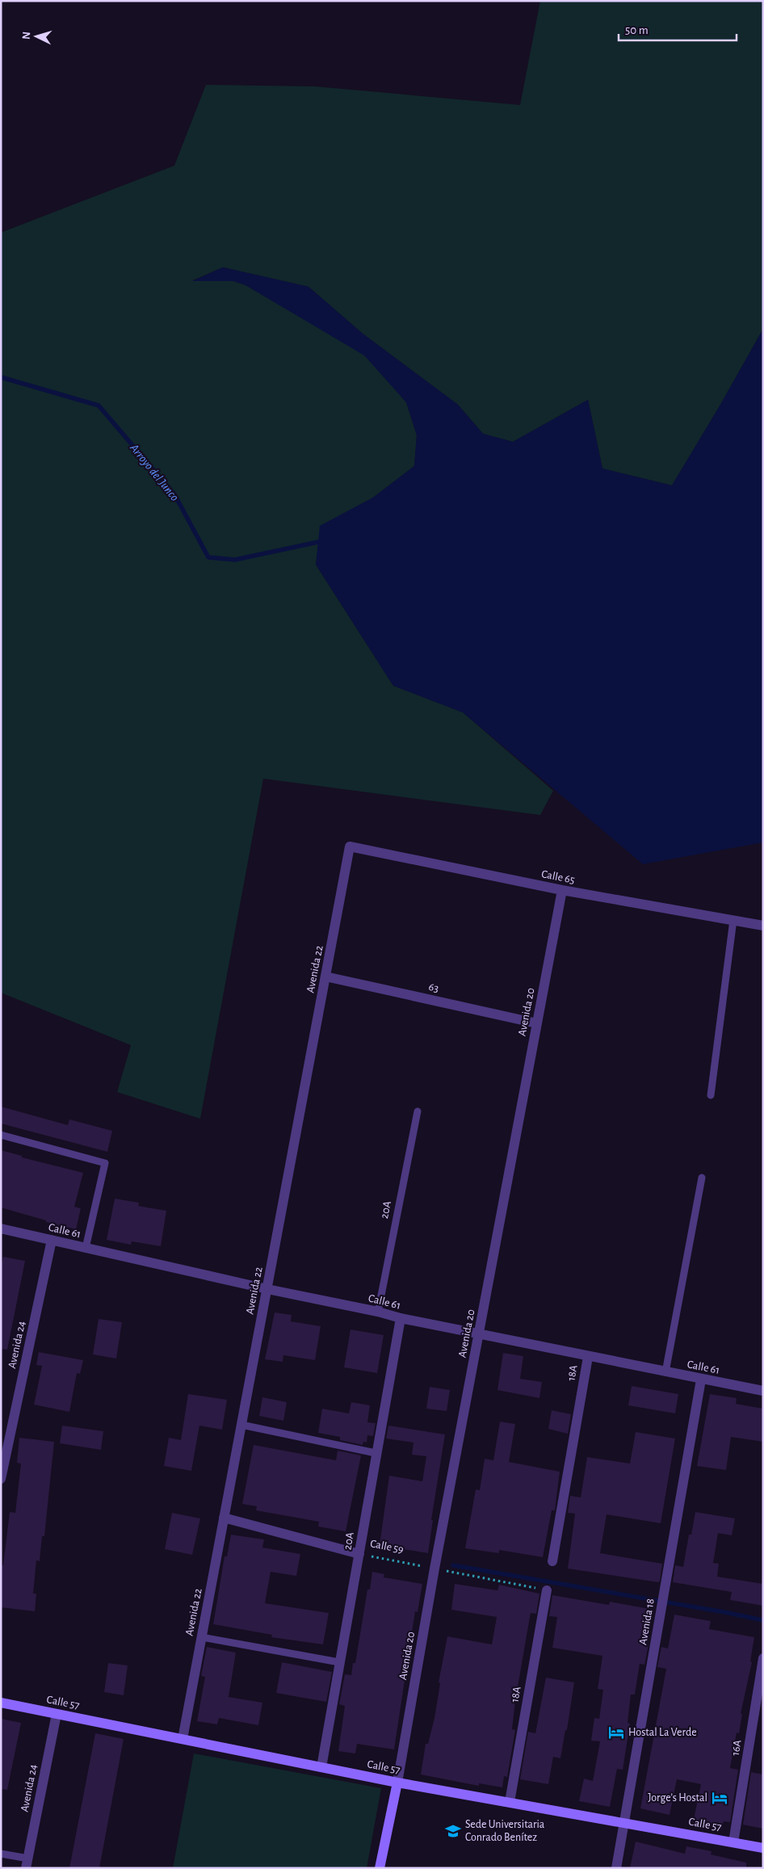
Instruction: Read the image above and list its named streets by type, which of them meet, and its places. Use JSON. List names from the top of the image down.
{
  "streets": {
    "street": [
      "Calle 65",
      "Avenida 22",
      "63",
      "Avenida 20",
      "20A",
      "Calle 61",
      "Avenida 24",
      "18A",
      "Calle 59",
      "Avenida 18",
      "Calle 57",
      "16A"
    ]
  },
  "crossings": [
    ["Calle 65", "Avenida 22"],
    ["Calle 65", "Avenida 20"],
    ["Avenida 22", "63"],
    ["Avenida 22", "Calle 61"],
    ["Avenida 22", "Calle 59"],
    ["Avenida 22", "Calle 57"],
    ["63", "Avenida 20"],
    ["Avenida 20", "Calle 61"],
    ["Avenida 20", "Calle 59"],
    ["Avenida 20", "Calle 57"],
    ["20A", "Calle 61"],
    ["20A", "Calle 59"],
    ["20A", "Calle 57"],
    ["Calle 61", "Avenida 24"],
    ["Calle 61", "18A"],
    ["Calle 61", "Avenida 18"],
    ["Avenida 24", "Calle 57"],
    ["18A", "Calle 59"],
    ["18A", "Calle 57"],
    ["Avenida 18", "Calle 57"],
    ["Calle 57", "16A"]
  ],
  "water": ["Arroyo del Junco"],
  "places": {
    "hotel": ["Hostal La Verde", "Jorge’s Hostal"],
    "school or university": ["Sede Universitaria Conrado Benítez"]
  },
  "scale_bar": "50 m",
  "north": "left"
}
